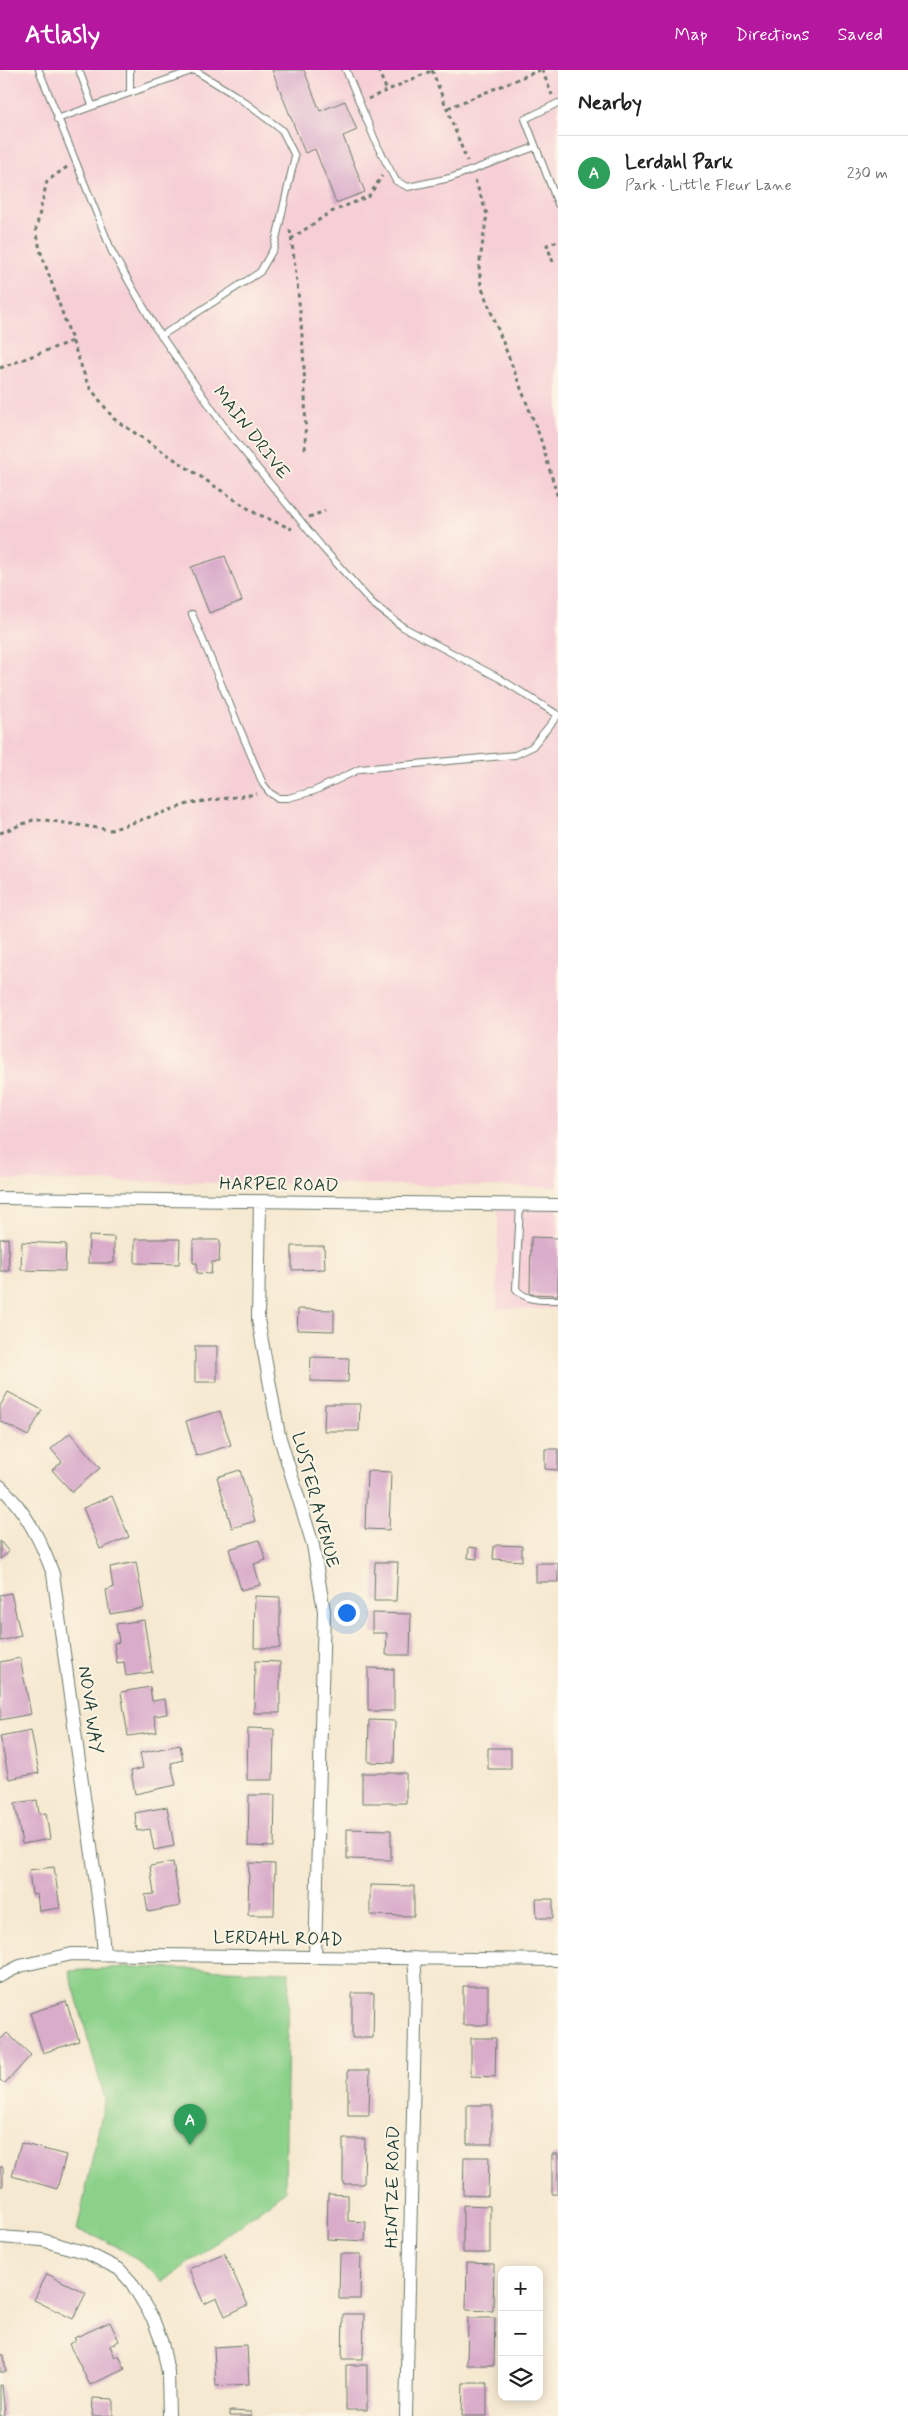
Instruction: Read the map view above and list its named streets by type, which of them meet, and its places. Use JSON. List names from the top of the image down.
{
  "streets": {
    "street": [
      "HARPER ROAD",
      "LUSTER AVENUE",
      "NOVA WAY",
      "LERDAHL ROAD",
      "HINTZE ROAD"
    ],
    "lane": ["MAIN DRIVE"]
  },
  "crossings": [
    ["HARPER ROAD", "LUSTER AVENUE"],
    ["LUSTER AVENUE", "LERDAHL ROAD"],
    ["NOVA WAY", "LERDAHL ROAD"],
    ["LERDAHL ROAD", "HINTZE ROAD"]
  ],
  "page": {
    "header": "Atlasly",
    "nav": ["Map", "Directions", "Saved"],
    "heading": "Nearby",
    "list": [
      {
        "mark": "A",
        "name": "Lerdahl Park",
        "note": "Park · Little Fleur Lane",
        "value": "230 m"
      }
    ],
    "pins": "A",
    "map_buttons": ["+", "−"]
  }
}
